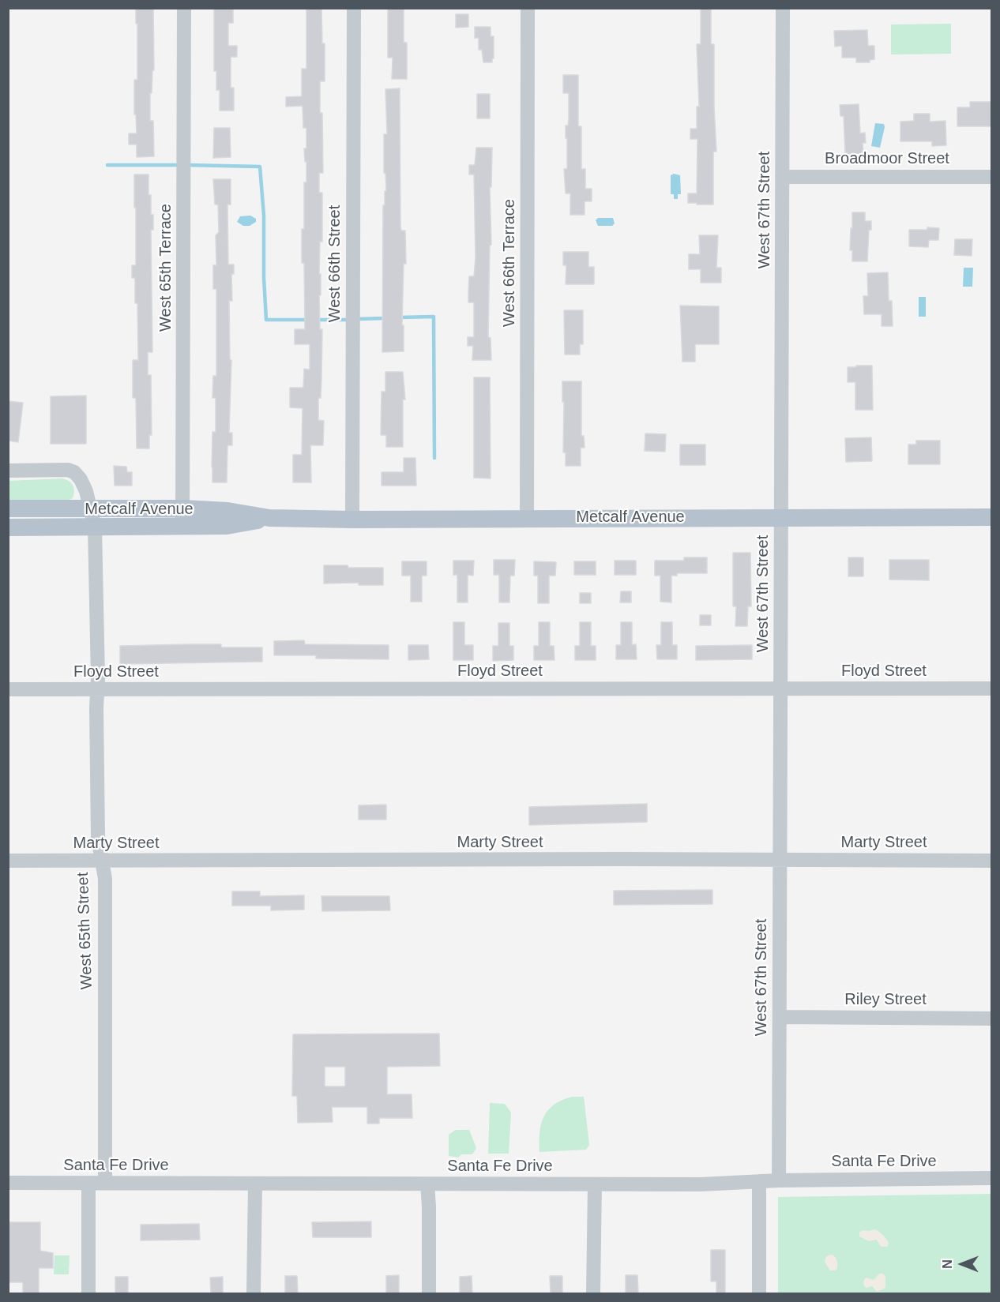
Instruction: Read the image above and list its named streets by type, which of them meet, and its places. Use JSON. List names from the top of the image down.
{
  "streets": {
    "main road": ["Metcalf Avenue"],
    "street": [
      "Broadmoor Street",
      "West 67th Street",
      "West 66th Terrace",
      "West 66th Street",
      "West 65th Terrace",
      "Floyd Street",
      "Marty Street",
      "West 65th Street",
      "Riley Street",
      "Santa Fe Drive"
    ]
  },
  "crossings": [
    ["Broadmoor Street", "West 67th Street"],
    ["West 67th Street", "Metcalf Avenue"],
    ["West 67th Street", "Floyd Street"],
    ["West 67th Street", "Marty Street"],
    ["West 67th Street", "Riley Street"],
    ["West 67th Street", "Santa Fe Drive"],
    ["West 66th Terrace", "Metcalf Avenue"],
    ["West 66th Street", "Metcalf Avenue"],
    ["West 65th Terrace", "Metcalf Avenue"],
    ["Metcalf Avenue", "West 65th Street"],
    ["Floyd Street", "West 65th Street"],
    ["Marty Street", "West 65th Street"],
    ["West 65th Street", "Santa Fe Drive"]
  ],
  "north": "left"
}
